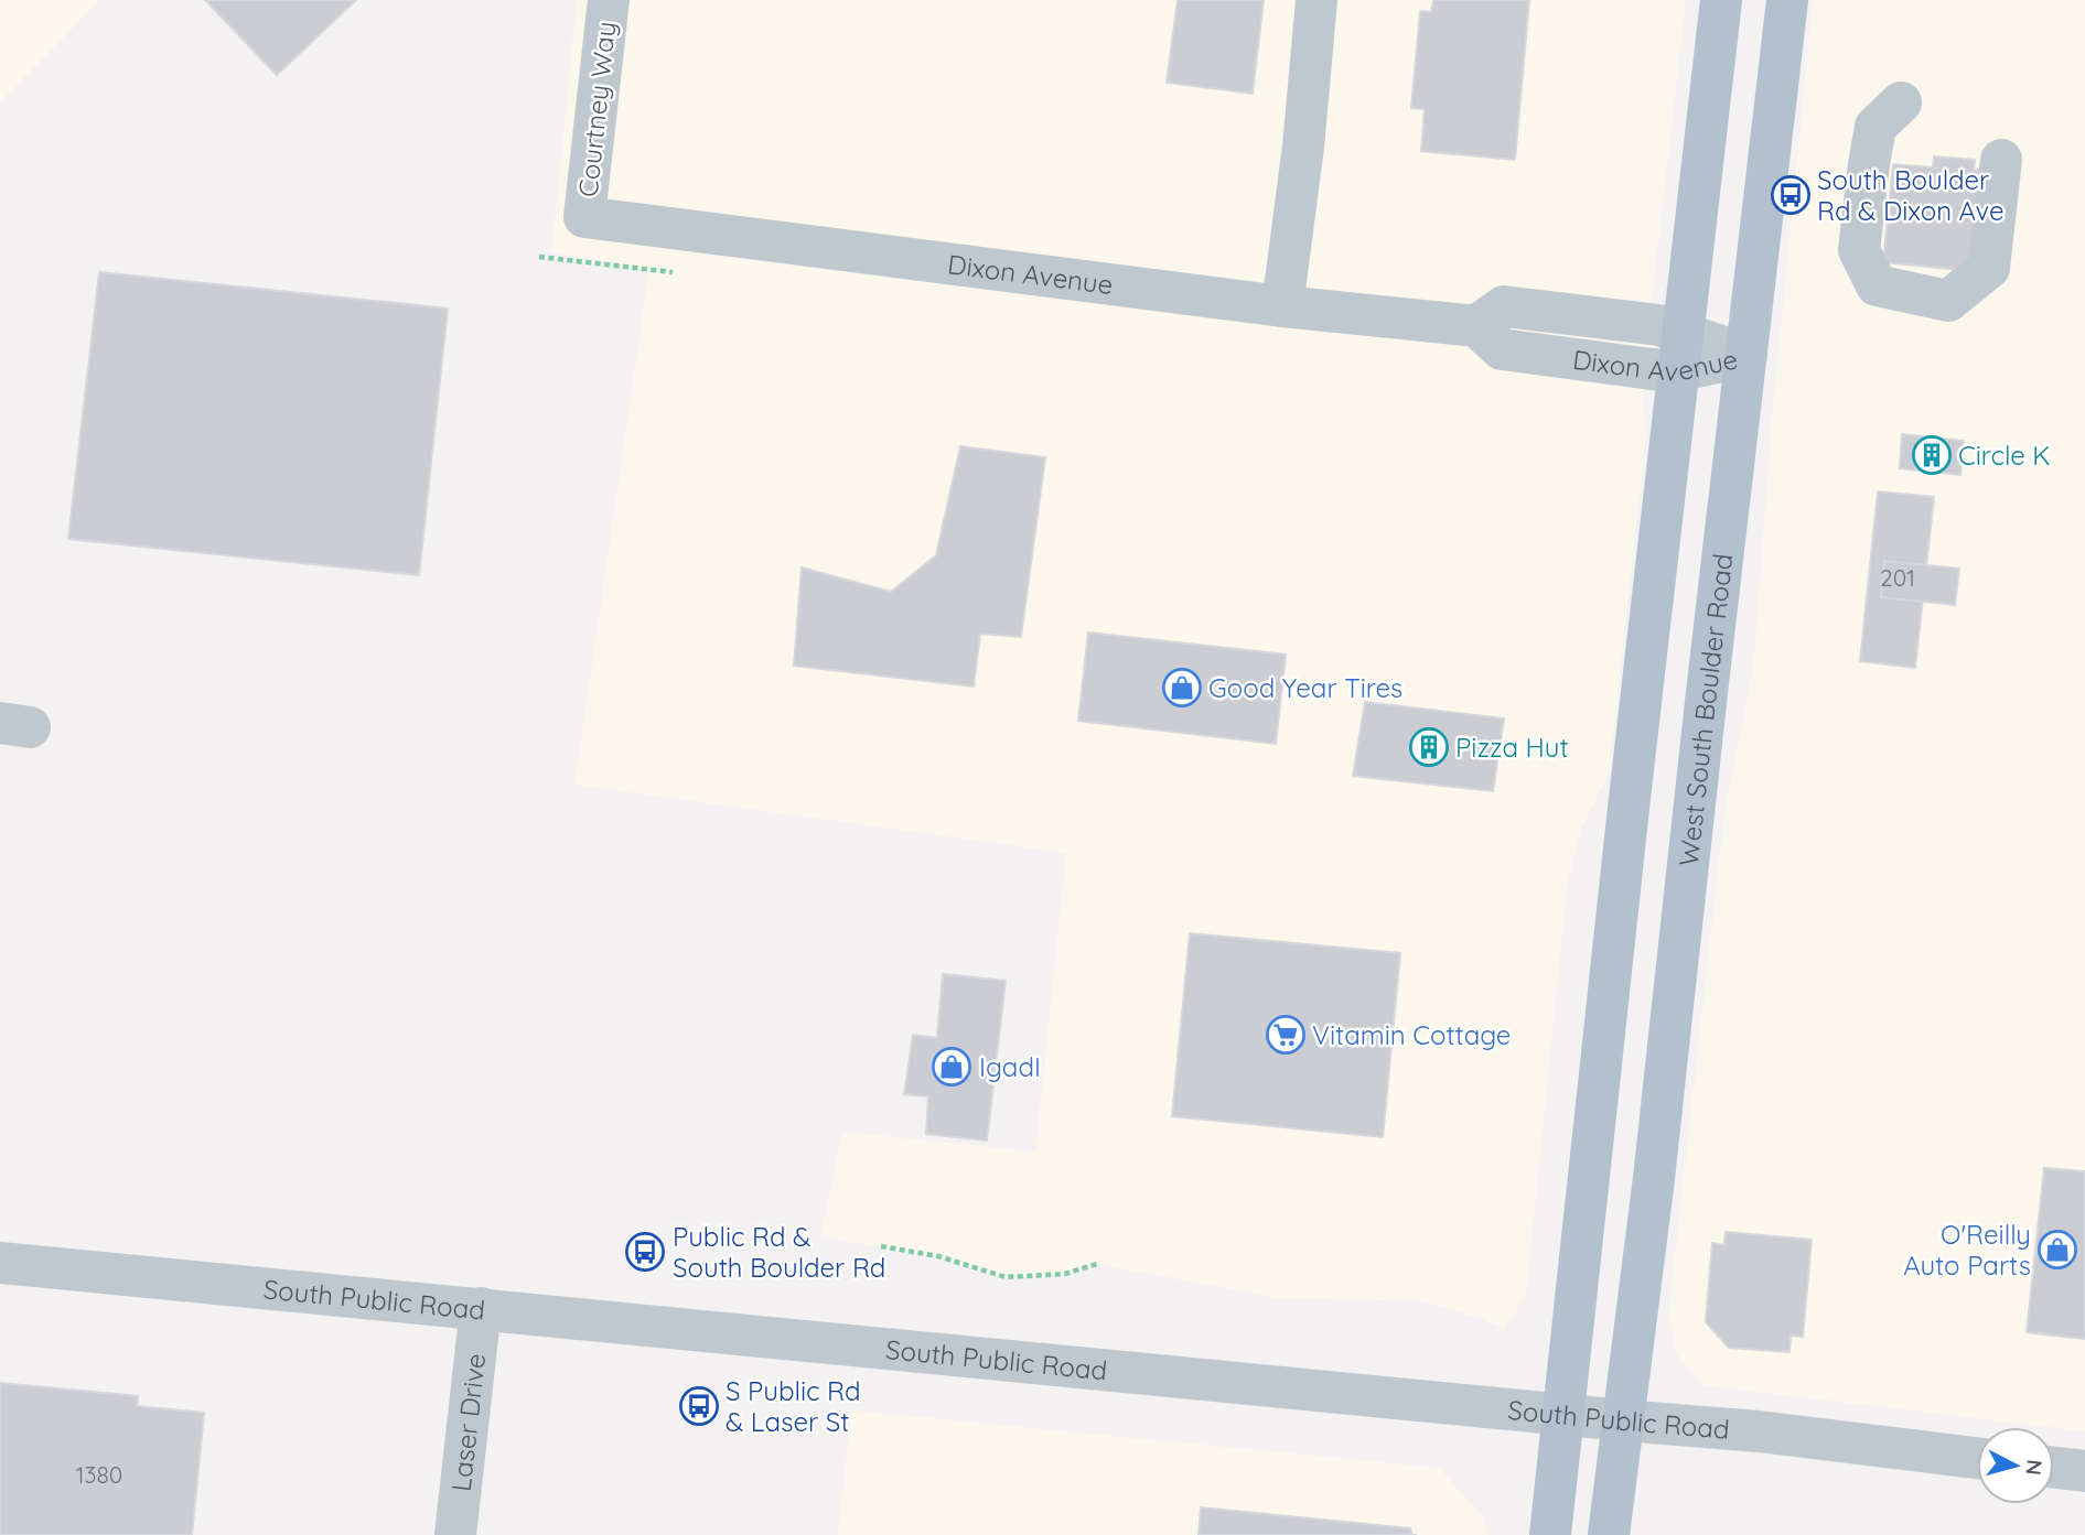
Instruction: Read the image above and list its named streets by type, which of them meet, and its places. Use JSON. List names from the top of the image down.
{
  "streets": {
    "main road": ["West South Boulder Road"],
    "street": [
      "Courtney Way",
      "Dixon Avenue",
      "South Public Road",
      "Laser Drive"
    ]
  },
  "crossings": [
    ["Courtney Way", "Dixon Avenue"],
    ["Dixon Avenue", "West South Boulder Road"],
    ["West South Boulder Road", "South Public Road"],
    ["South Public Road", "Laser Drive"]
  ],
  "places": {
    "bus stop": ["South Boulder Rd & Dixon Ave", "Public Rd & South Boulder Rd", "S Public Rd & Laser St"],
    "building": ["Circle K", "Pizza Hut"],
    "shop": ["Good Year Tires", "IgadI", "O'Reilly Auto Parts"],
    "supermarket": ["Vitamin Cottage"]
  },
  "house_numbers": ["201", "1380"],
  "north": "right"
}
